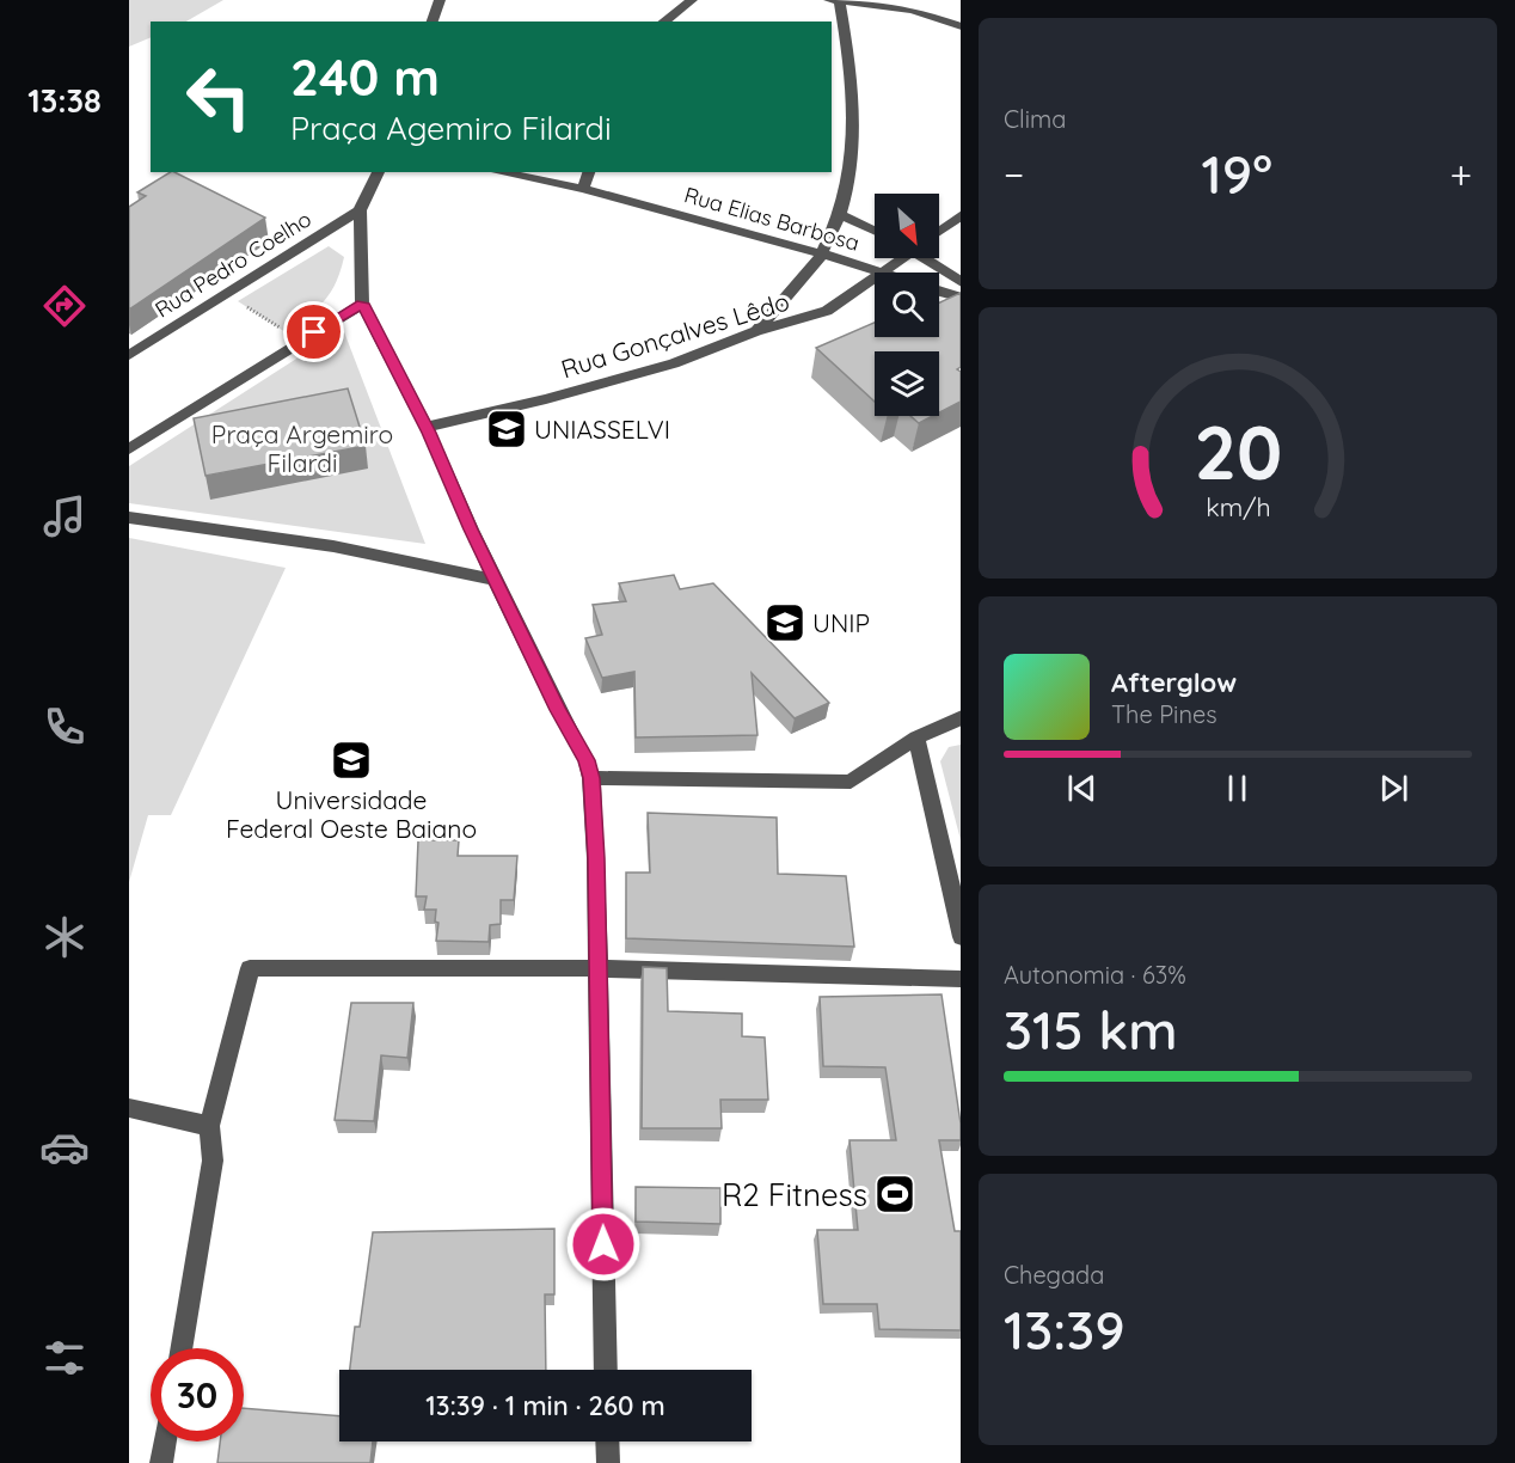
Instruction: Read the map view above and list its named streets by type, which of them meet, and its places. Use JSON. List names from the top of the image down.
{
  "streets": {
    "street": ["Rua Elias Barbosa", "Rua Pedro Coelho", "Rua Gonçalves Lêdo"]
  },
  "parks": ["Praça Argemiro Filardi"],
  "places": {
    "school or university": ["UNIASSELVI", "UNIP", "Universidade Federal Oeste Baiano"],
    "sports": ["R2 Fitness"]
  },
  "north": "bottom right",
  "page": {
    "tabs": "13:38",
    "tile": [
      "Clima",
      ["Autonomia · 63%", "315 km"],
      ["Chegada", "13:39"]
    ],
    "turn": ["240 m", "Praça Agemiro Filardi"],
    "heat": ["−", "19°", "+"],
    "song": ["Afterglow", "The Pines"],
    "limit": "30",
    "trip": "13:39 · 1 min · 260 m",
    "gauge": ["20", "km/h"]
  }
}
